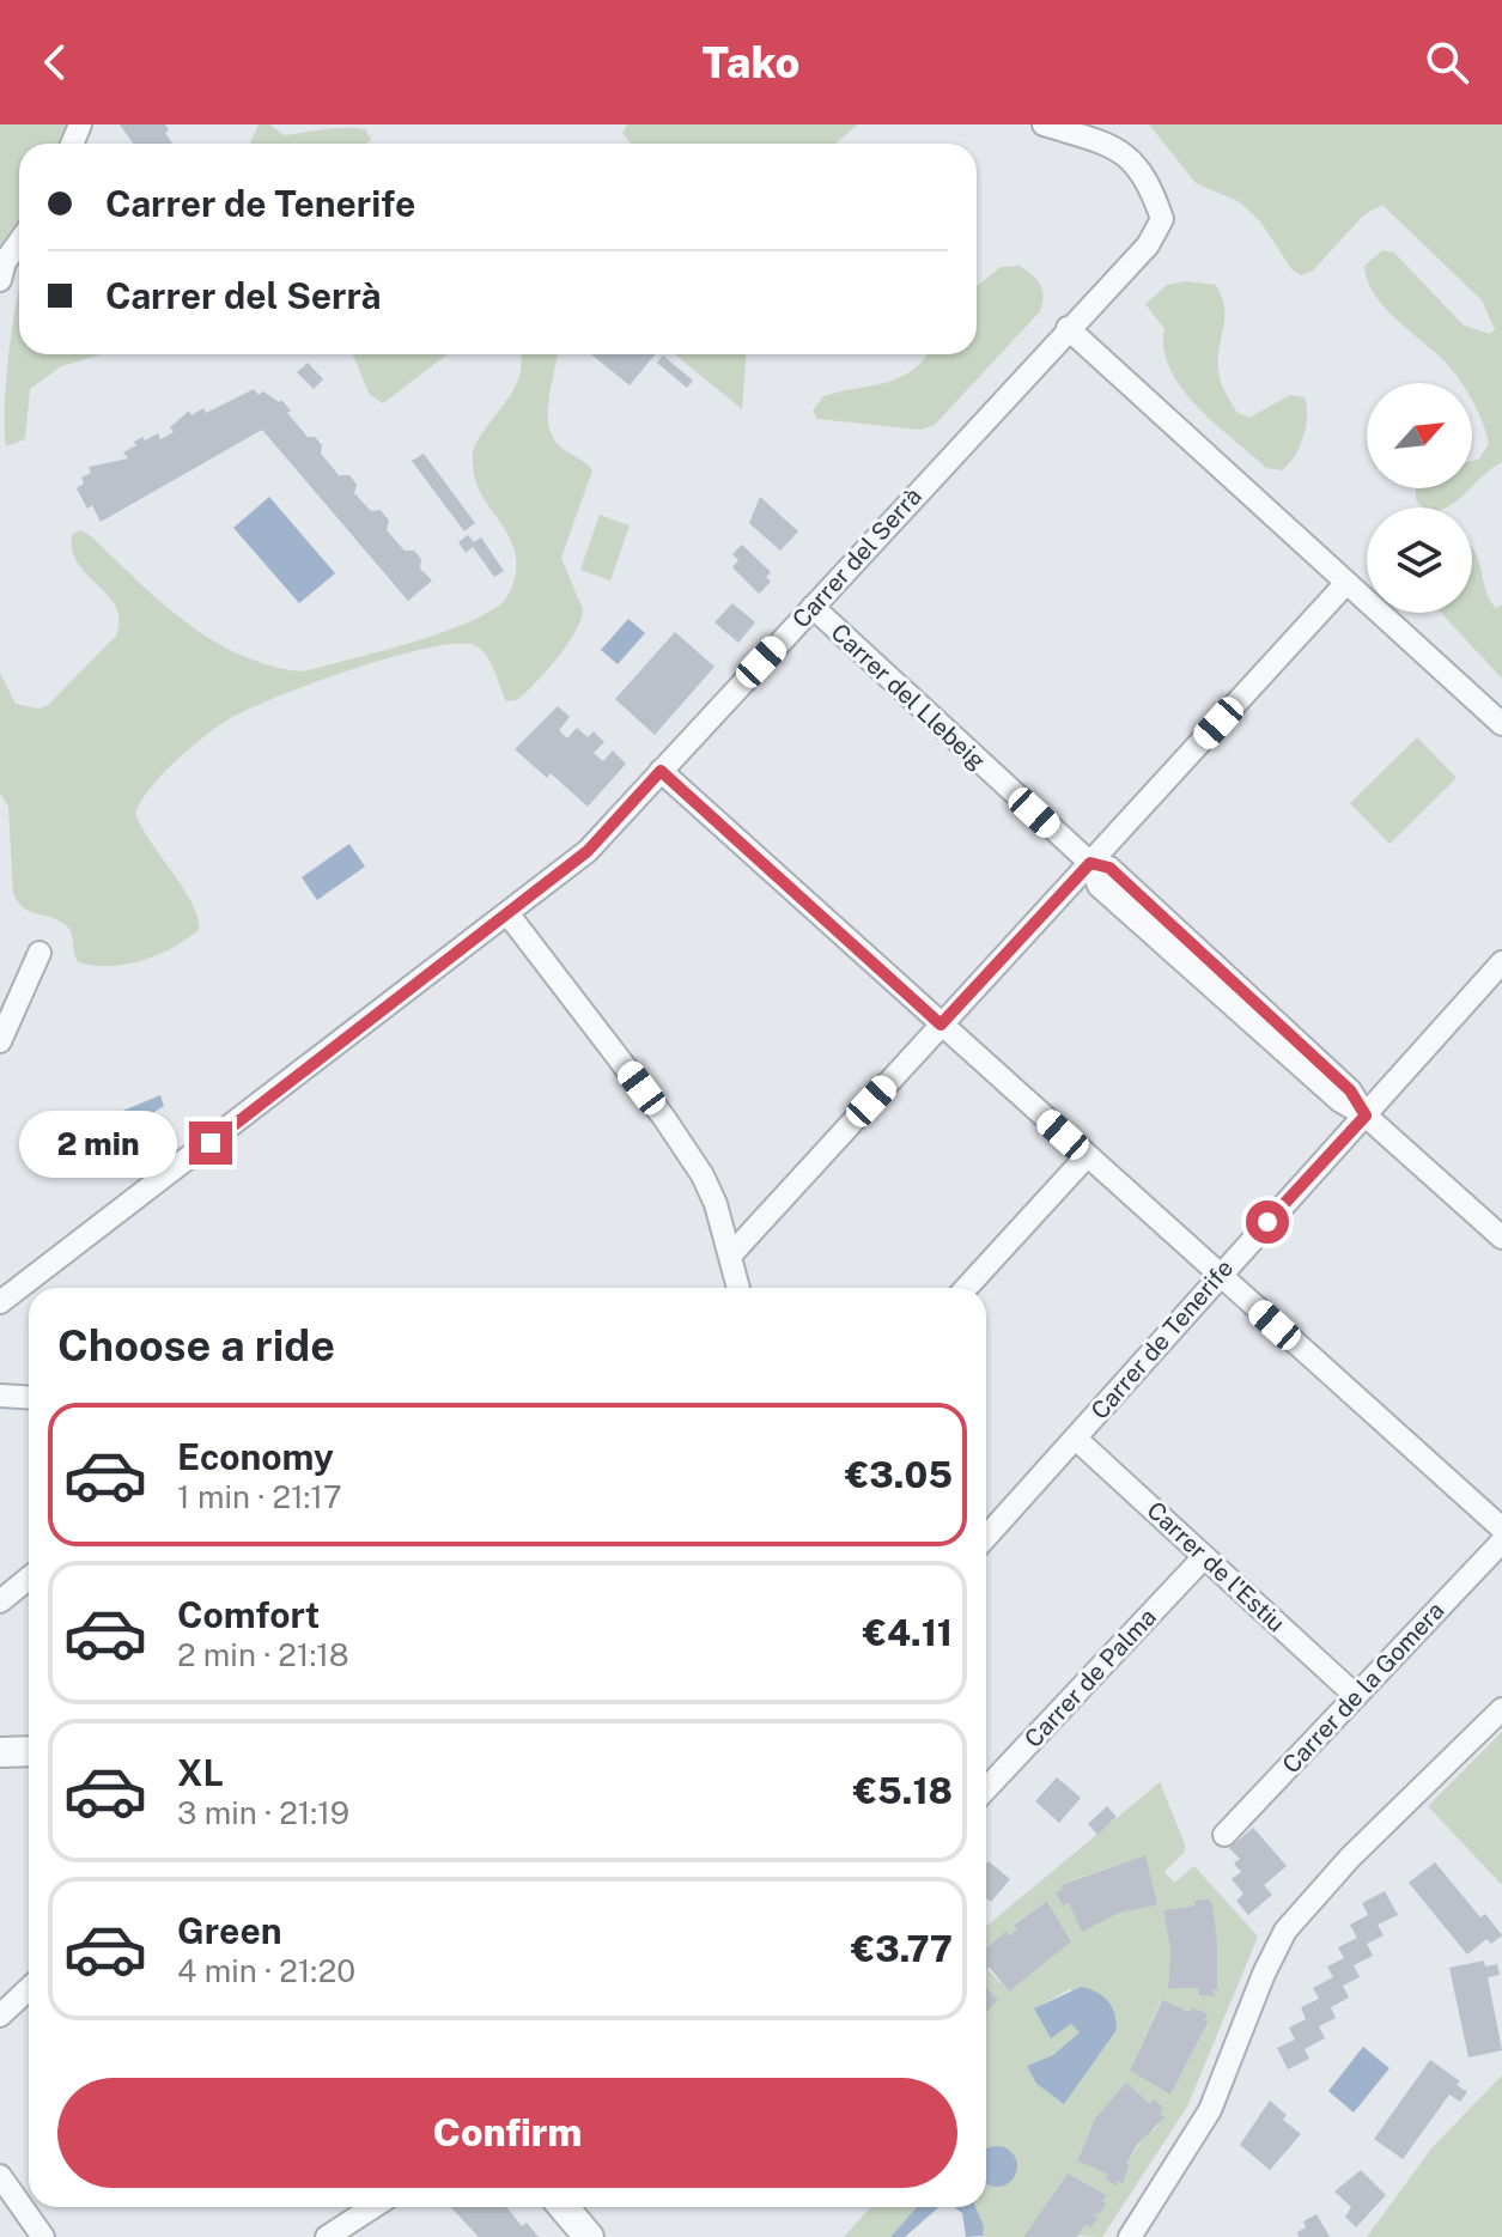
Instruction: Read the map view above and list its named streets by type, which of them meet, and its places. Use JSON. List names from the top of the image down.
{
  "streets": {
    "street": [
      "Carrer del Serrà",
      "Carrer del Llebeig",
      "Carrer de Tenerife",
      "Carrer de l'Estiu",
      "Carrer de Palma",
      "Carrer de la Gomera"
    ]
  },
  "crossings": [
    ["Carrer del Serrà", "Carrer del Llebeig"],
    ["Carrer del Llebeig", "Carrer de Tenerife"],
    ["Carrer de Tenerife", "Carrer de l'Estiu"],
    ["Carrer de l'Estiu", "Carrer de Palma"],
    ["Carrer de l'Estiu", "Carrer de la Gomera"]
  ],
  "north": "top right",
  "page": {
    "header": "Tako",
    "banner": ["Carrer de Tenerife", "Carrer del Serrà"],
    "bubble": "2 min",
    "heading": "Choose a ride",
    "list": [
      {
        "name": "Economy",
        "note": "1 min · 21:17",
        "value": "€3.05"
      },
      {
        "name": "Comfort",
        "note": "2 min · 21:18",
        "value": "€4.11"
      },
      {
        "name": "XL",
        "note": "3 min · 21:19",
        "value": "€5.18"
      },
      {
        "name": "Green",
        "note": "4 min · 21:20",
        "value": "€3.77"
      }
    ],
    "buttons": "Confirm"
  }
}
